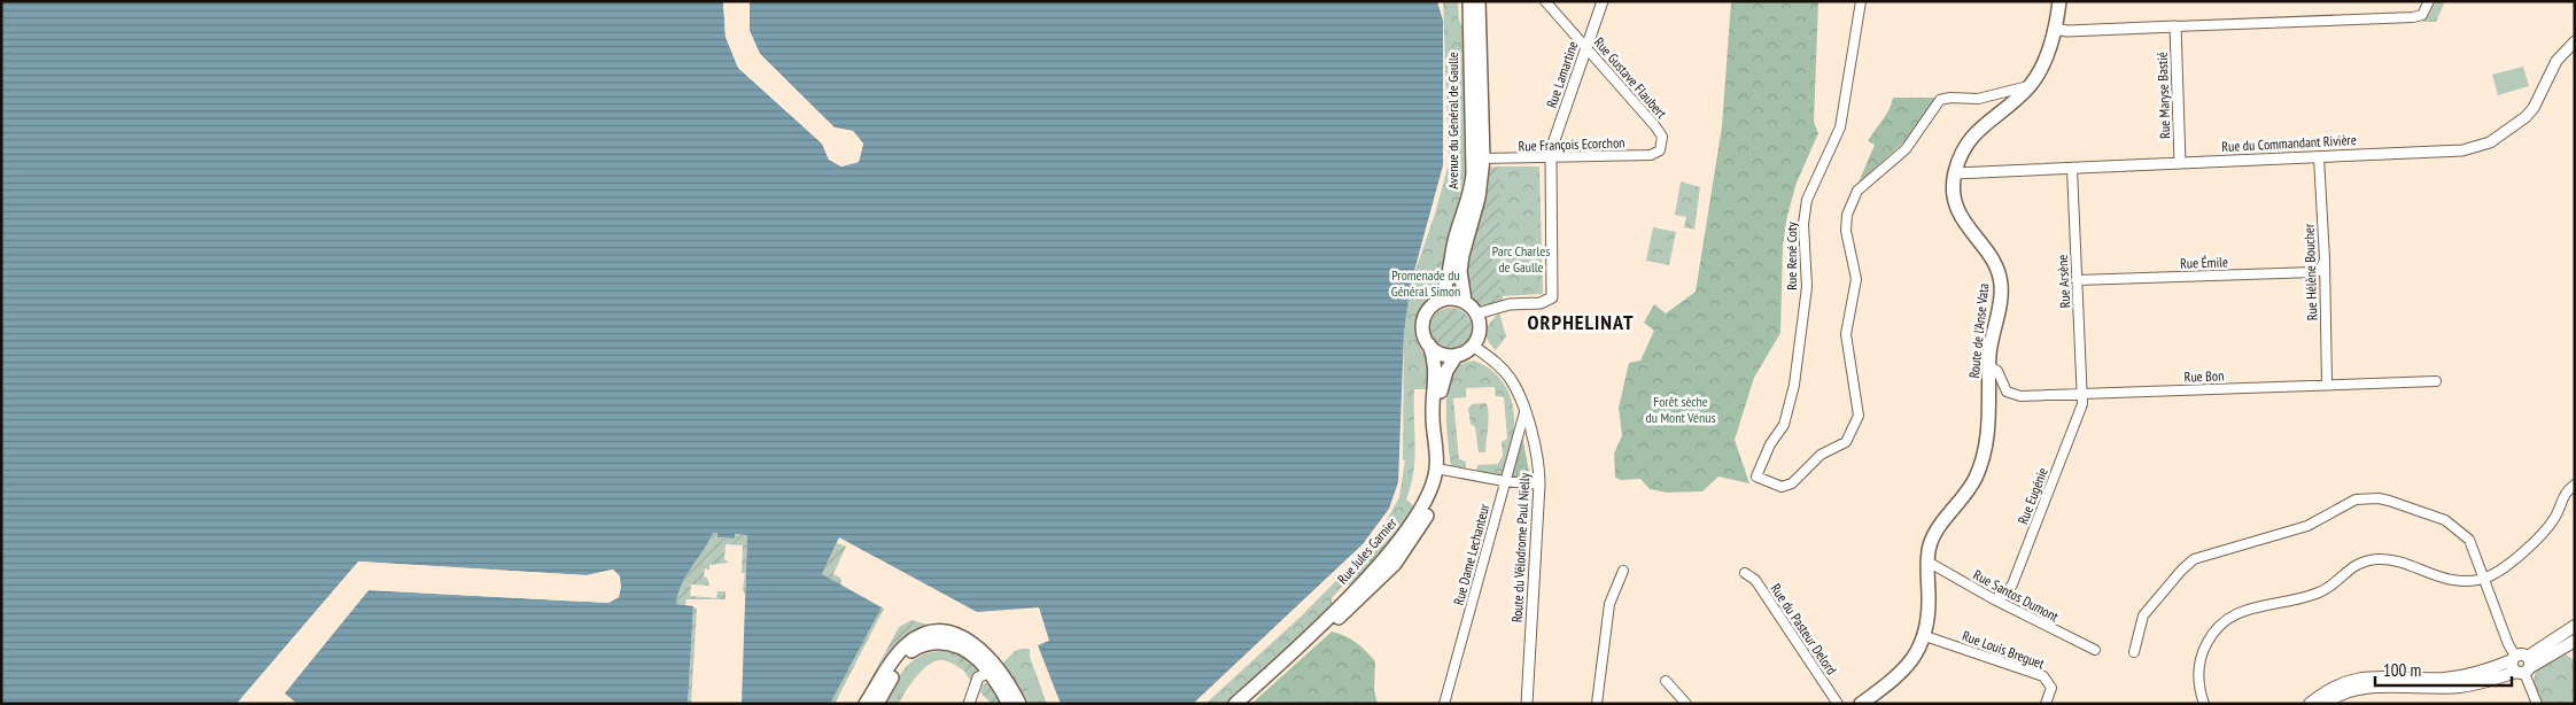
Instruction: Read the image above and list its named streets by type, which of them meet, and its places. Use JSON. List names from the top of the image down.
{
  "streets": {
    "main road": ["Avenue du Général de Gaulle", "Route de l'Anse Vata", "Rue Jules Garnier"],
    "street": [
      "Rue Lamartine",
      "Rue Gustave Flaubert",
      "Rue Maryse Bastié",
      "Rue du Commandant Rivière",
      "Rue François Ecorchon",
      "Rue René Coty",
      "Rue Émile",
      "Rue Hélène Boucher",
      "Rue Arsène",
      "Rue Bon",
      "Rue Eugénie",
      "Route du Vélodrome Paul Nielly",
      "Rue Dame Lechanteur",
      "Rue Santos Dumont",
      "Rue du Pasteur Delord",
      "Rue Louis Breguet"
    ]
  },
  "crossings": [
    ["Rue Lamartine", "Rue Gustave Flaubert"],
    ["Rue Lamartine", "Avenue du Général de Gaulle"],
    ["Rue Lamartine", "Rue François Ecorchon"],
    ["Rue Lamartine", "Route du Vélodrome Paul Nielly"],
    ["Rue Lamartine", "Rue Jules Garnier"],
    ["Rue Gustave Flaubert", "Rue François Ecorchon"],
    ["Rue Maryse Bastié", "Rue du Commandant Rivière"],
    ["Avenue du Général de Gaulle", "Rue François Ecorchon"],
    ["Avenue du Général de Gaulle", "Route du Vélodrome Paul Nielly"],
    ["Avenue du Général de Gaulle", "Rue Jules Garnier"],
    ["Rue du Commandant Rivière", "Rue Hélène Boucher"],
    ["Rue du Commandant Rivière", "Rue Arsène"],
    ["Rue du Commandant Rivière", "Route de l'Anse Vata"],
    ["Rue René Coty", "Route de l'Anse Vata"],
    ["Rue Émile", "Rue Hélène Boucher"],
    ["Rue Émile", "Rue Arsène"],
    ["Rue Hélène Boucher", "Rue Bon"],
    ["Rue Arsène", "Rue Bon"],
    ["Rue Arsène", "Rue Eugénie"],
    ["Route de l'Anse Vata", "Rue Bon"],
    ["Route de l'Anse Vata", "Rue Santos Dumont"],
    ["Route de l'Anse Vata", "Rue Louis Breguet"],
    ["Rue Bon", "Rue Eugénie"],
    ["Rue Eugénie", "Rue Santos Dumont"],
    ["Route du Vélodrome Paul Nielly", "Rue Jules Garnier"],
    ["Route du Vélodrome Paul Nielly", "Rue Dame Lechanteur"]
  ],
  "districts": ["ORPHELINAT"],
  "parks": ["Parc Charles de Gaulle", "Promenade du Général Simon", "Forêt sèche du Mont Vénus"],
  "scale_bar": "100 m"
}
